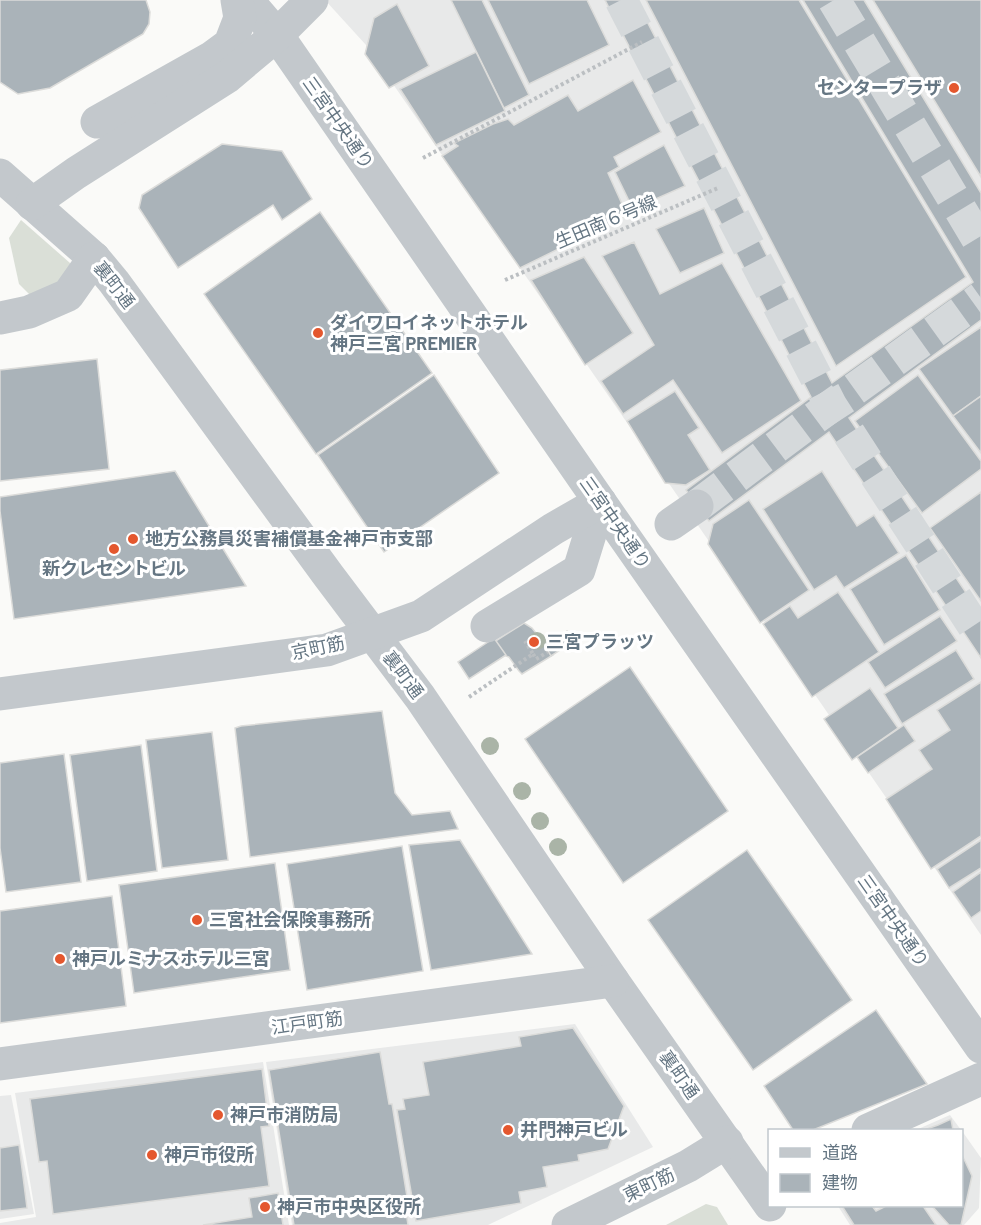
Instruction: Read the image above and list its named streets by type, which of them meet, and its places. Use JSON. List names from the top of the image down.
{
  "streets": {
    "street": [
      "三宮中央通り",
      "裏町通",
      "京町筋",
      "江戸町筋",
      "東町筋"
    ],
    "path": ["生田南６号線"]
  },
  "crossings": [
    ["三宮中央通り", "京町筋"],
    ["裏町通", "京町筋"],
    ["裏町通", "江戸町筋"],
    ["裏町通", "東町筋"]
  ],
  "places": [
    "センタープラザ",
    "ダイワロイネットホテル 神戸三宮 PREMIER",
    "地方公務員災害補償基金神戸市支部",
    "新クレセントビル",
    "三宮プラッツ",
    "三宮社会保険事務所",
    "神戸ルミナスホテル三宮",
    "神戸市消防局",
    "井門神戸ビル",
    "神戸市役所",
    "神戸市中央区役所"
  ],
  "legend": ["道路", "建物"]
}
